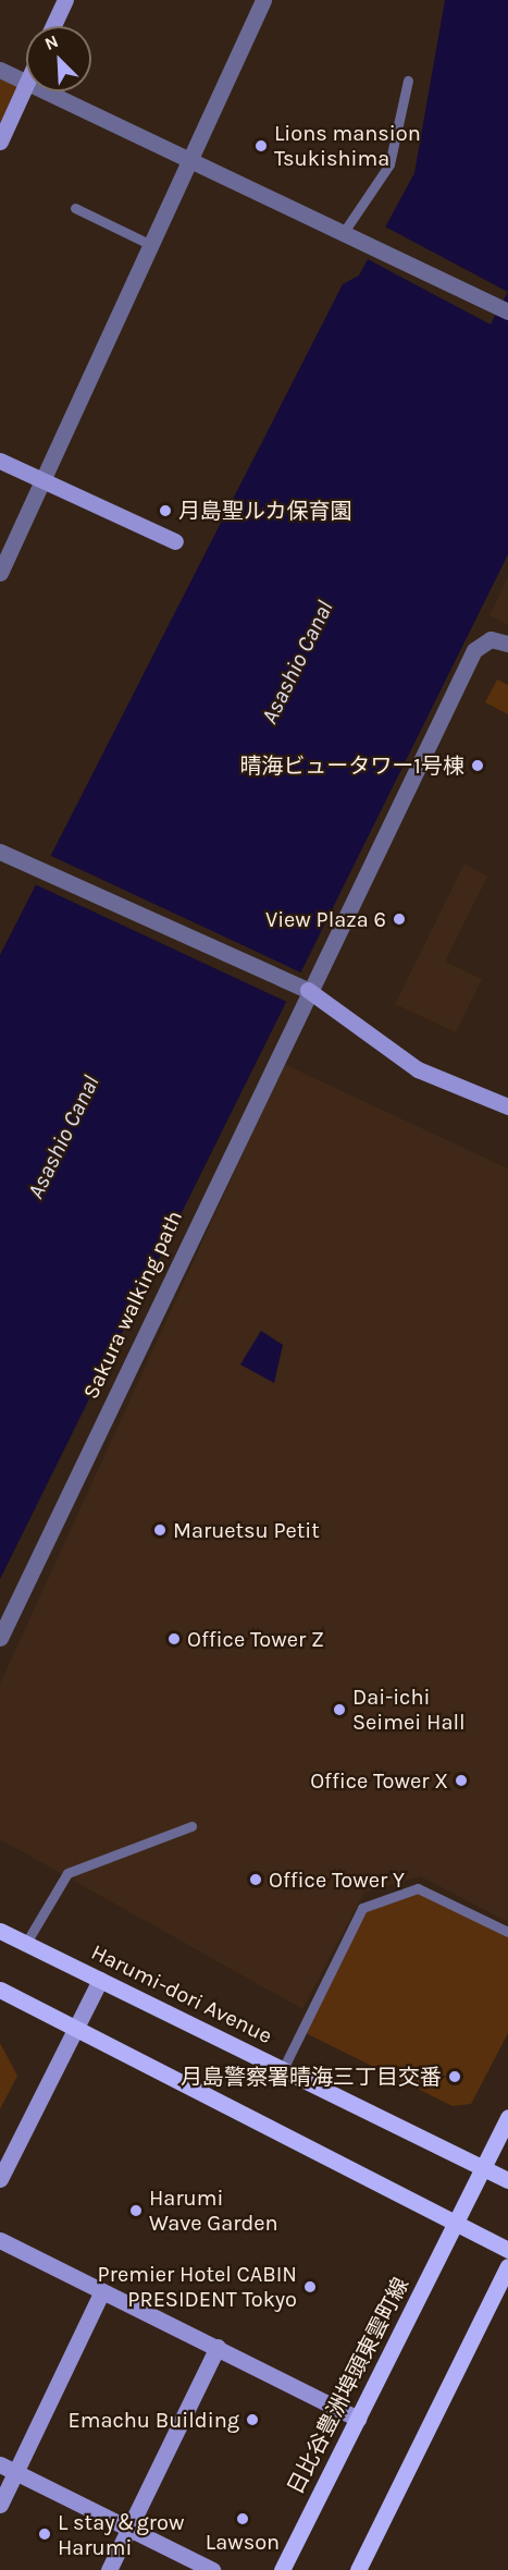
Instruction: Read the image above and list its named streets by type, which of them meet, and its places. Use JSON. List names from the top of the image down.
{
  "streets": {
    "main road": ["Harumi-dori Avenue", "日比谷豊洲埠頭東雲町線"],
    "street": ["Sakura walking path"]
  },
  "water": ["Asashio Canal"],
  "places": [
    "Lions mansion Tsukishima",
    "月島聖ルカ保育園",
    "晴海ビュータワー1号棟",
    "View Plaza 6",
    "Maruetsu Petit",
    "Office Tower Z",
    "Dai-ichi Seimei Hall",
    "Office Tower X",
    "Office Tower Y",
    "月島警察署晴海三丁目交番",
    "Harumi Wave Garden",
    "Premier Hotel CABIN PRESIDENT Tokyo",
    "Emachu Building",
    "Lawson",
    "L stay＆grow Harumi"
  ],
  "north": "top left"
}
